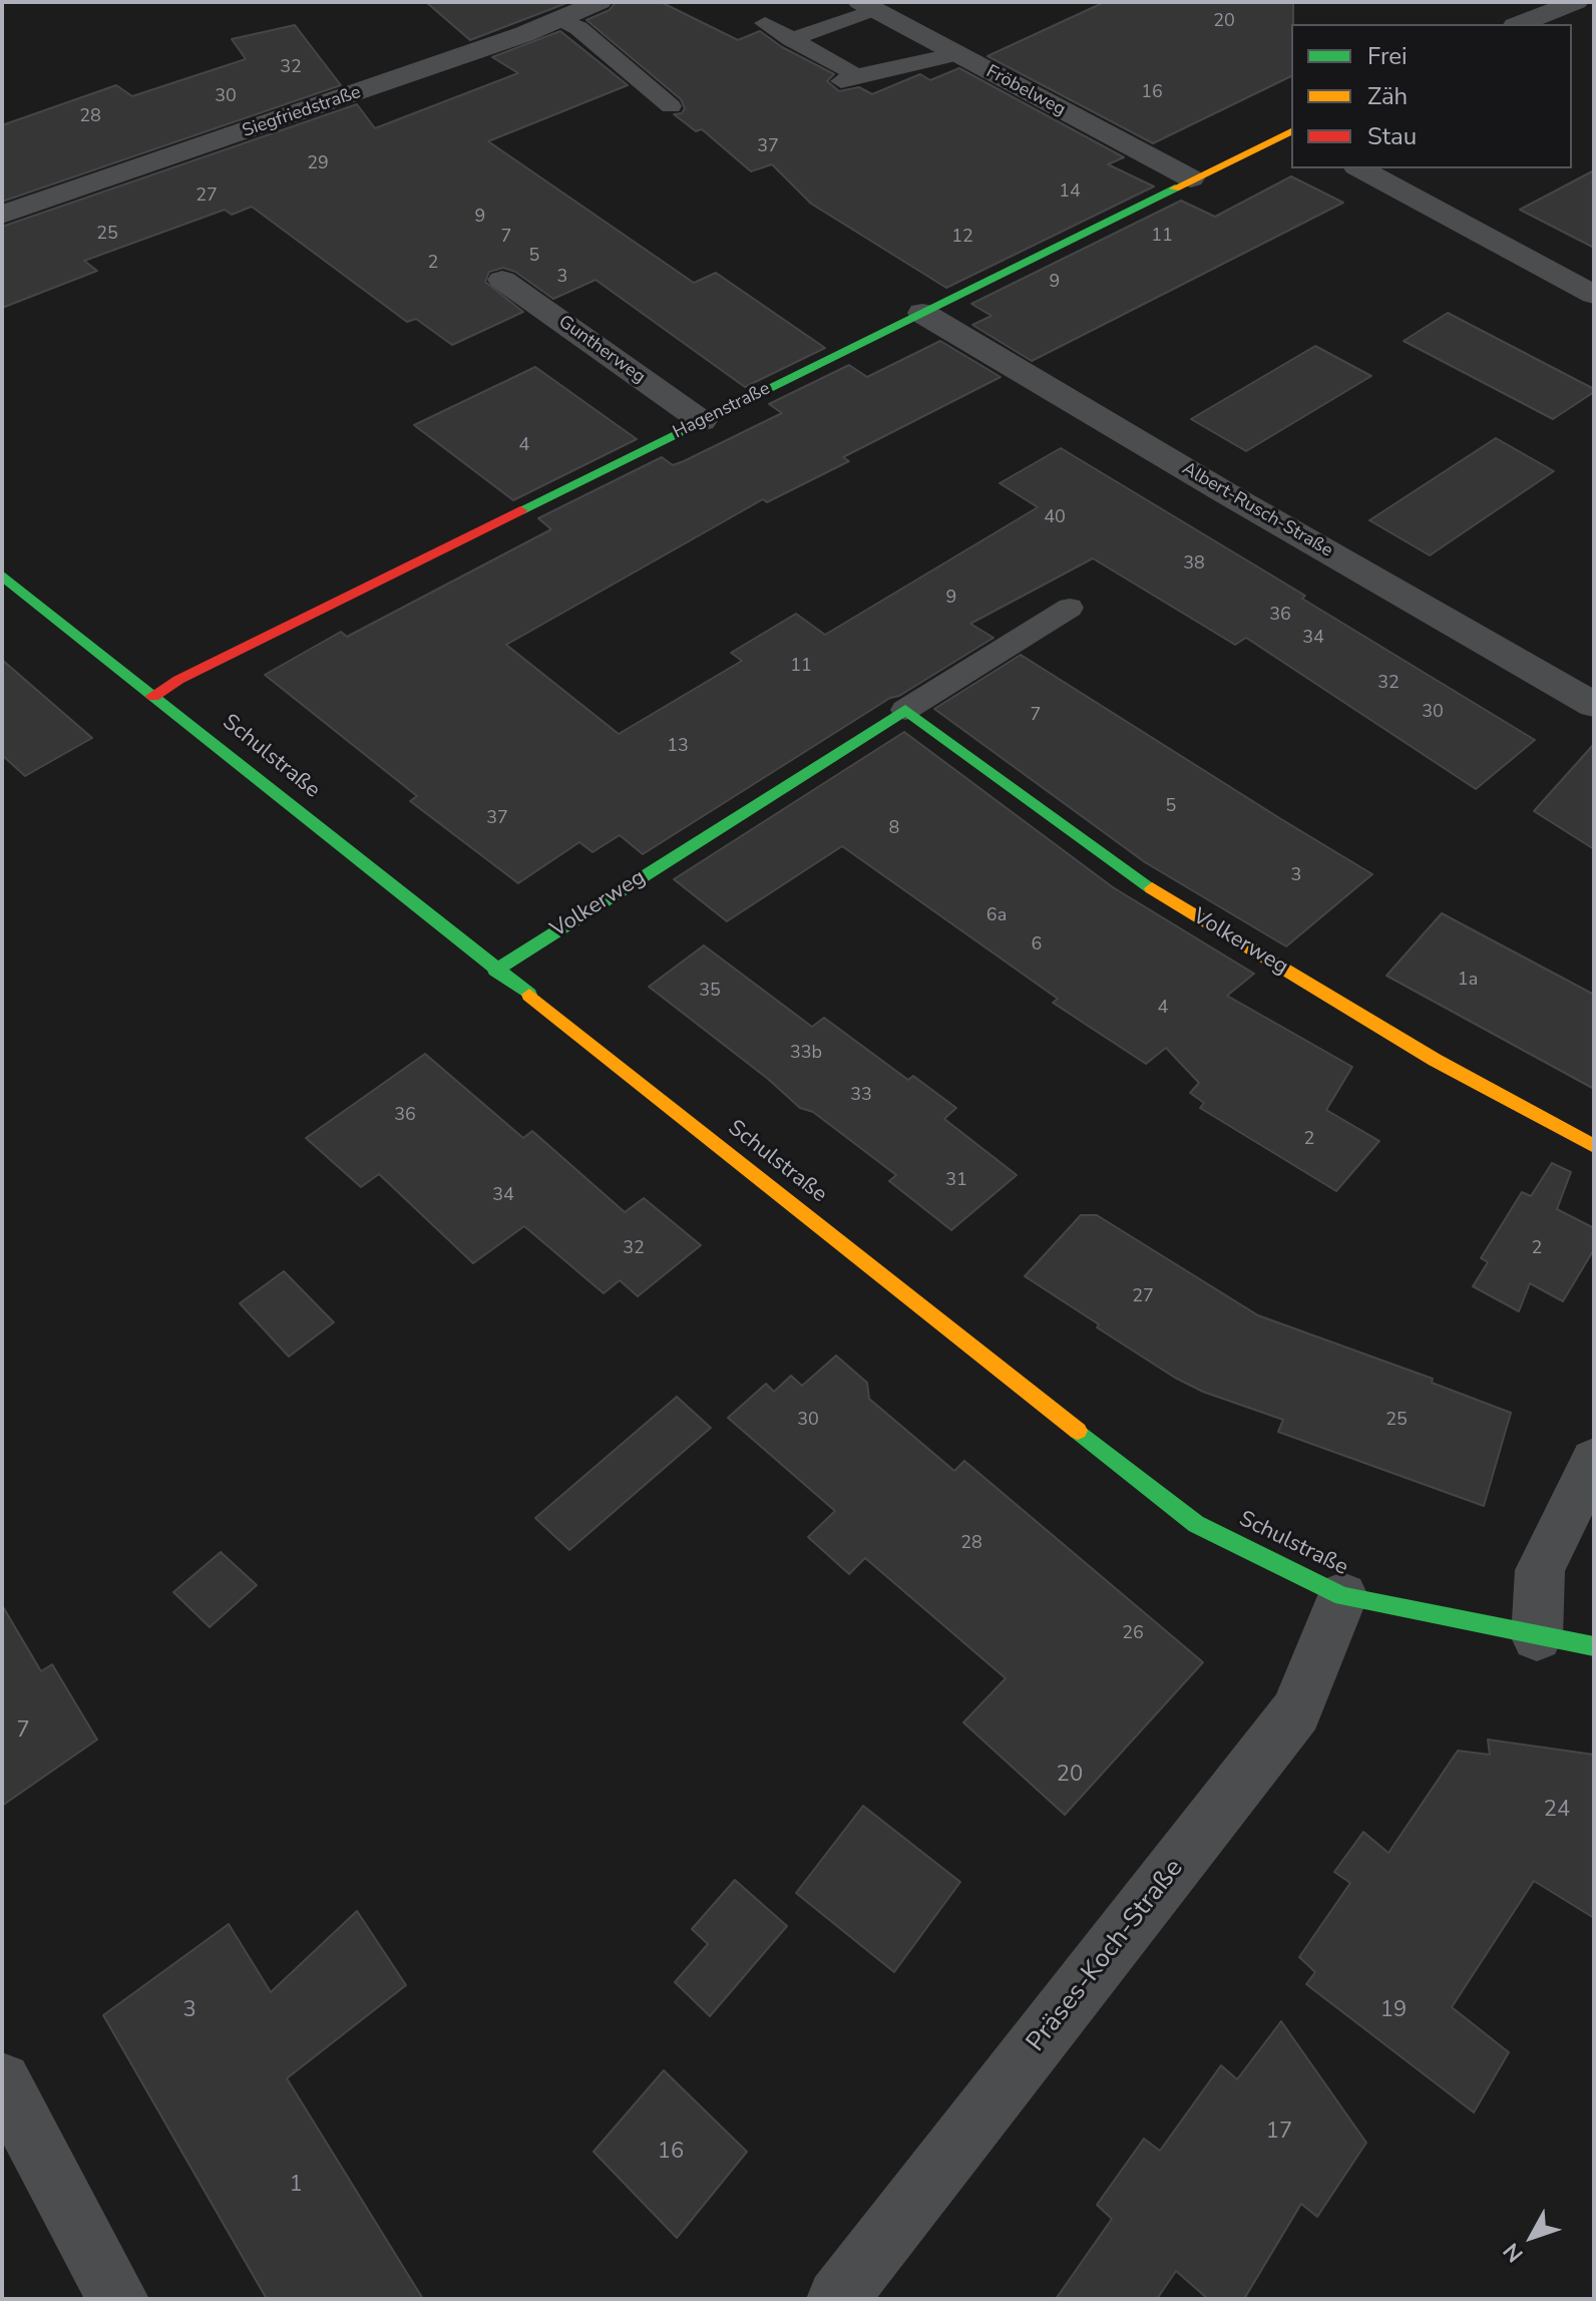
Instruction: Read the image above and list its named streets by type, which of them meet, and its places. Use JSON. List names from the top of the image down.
{
  "streets": {
    "street": [
      "Fröbelweg",
      "Siegfriedstraße",
      "Guntherweg",
      "Hagenstraße",
      "Albert-Rusch-Straße",
      "Schulstraße",
      "Volkerweg",
      "Präses-Koch-Straße"
    ]
  },
  "crossings": [
    ["Fröbelweg", "Hagenstraße"],
    ["Guntherweg", "Hagenstraße"],
    ["Hagenstraße", "Albert-Rusch-Straße"],
    ["Hagenstraße", "Schulstraße"],
    ["Schulstraße", "Volkerweg"],
    ["Schulstraße", "Präses-Koch-Straße"]
  ],
  "house_numbers": [
    "20",
    "32",
    "16",
    "30",
    "28",
    "37",
    "29",
    "14",
    "27",
    "9",
    "25",
    "11",
    "7",
    "12",
    "5",
    "2",
    "3",
    "9",
    "4",
    "40",
    "38",
    "9",
    "36",
    "34",
    "11",
    "32",
    "30",
    "7",
    "13",
    "5",
    "37",
    "8",
    "3",
    "6a",
    "6",
    "1a",
    "35",
    "4",
    "33b",
    "33",
    "36",
    "2",
    "31",
    "34",
    "32",
    "2",
    "27",
    "30",
    "25",
    "28",
    "26",
    "7",
    "20",
    "24",
    "3",
    "19",
    "17",
    "16",
    "1"
  ],
  "legend": ["Frei", "Zäh", "Stau"],
  "north": "bottom left"
}
